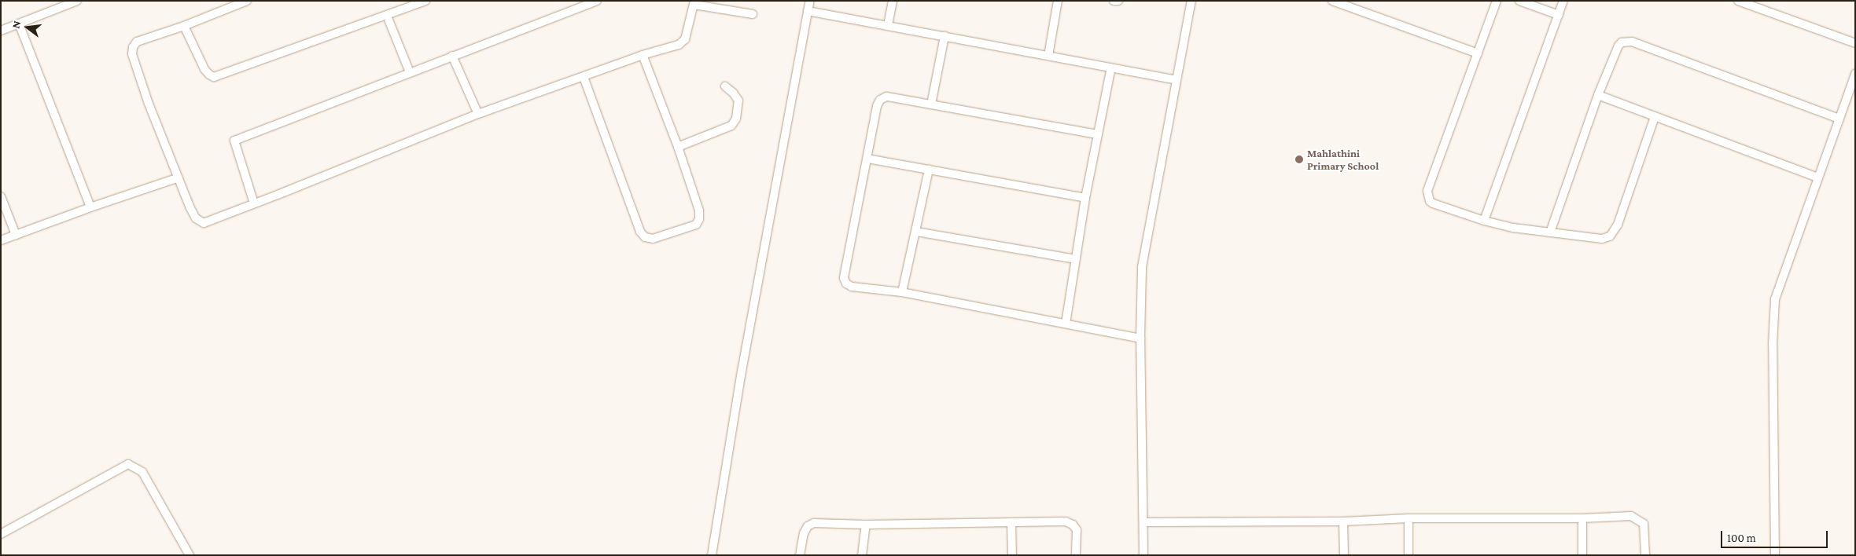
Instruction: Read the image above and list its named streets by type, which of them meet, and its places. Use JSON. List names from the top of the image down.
{
  "places": ["Mahlathini Primary School"],
  "scale_bar": "100 m",
  "north": "left"
}
